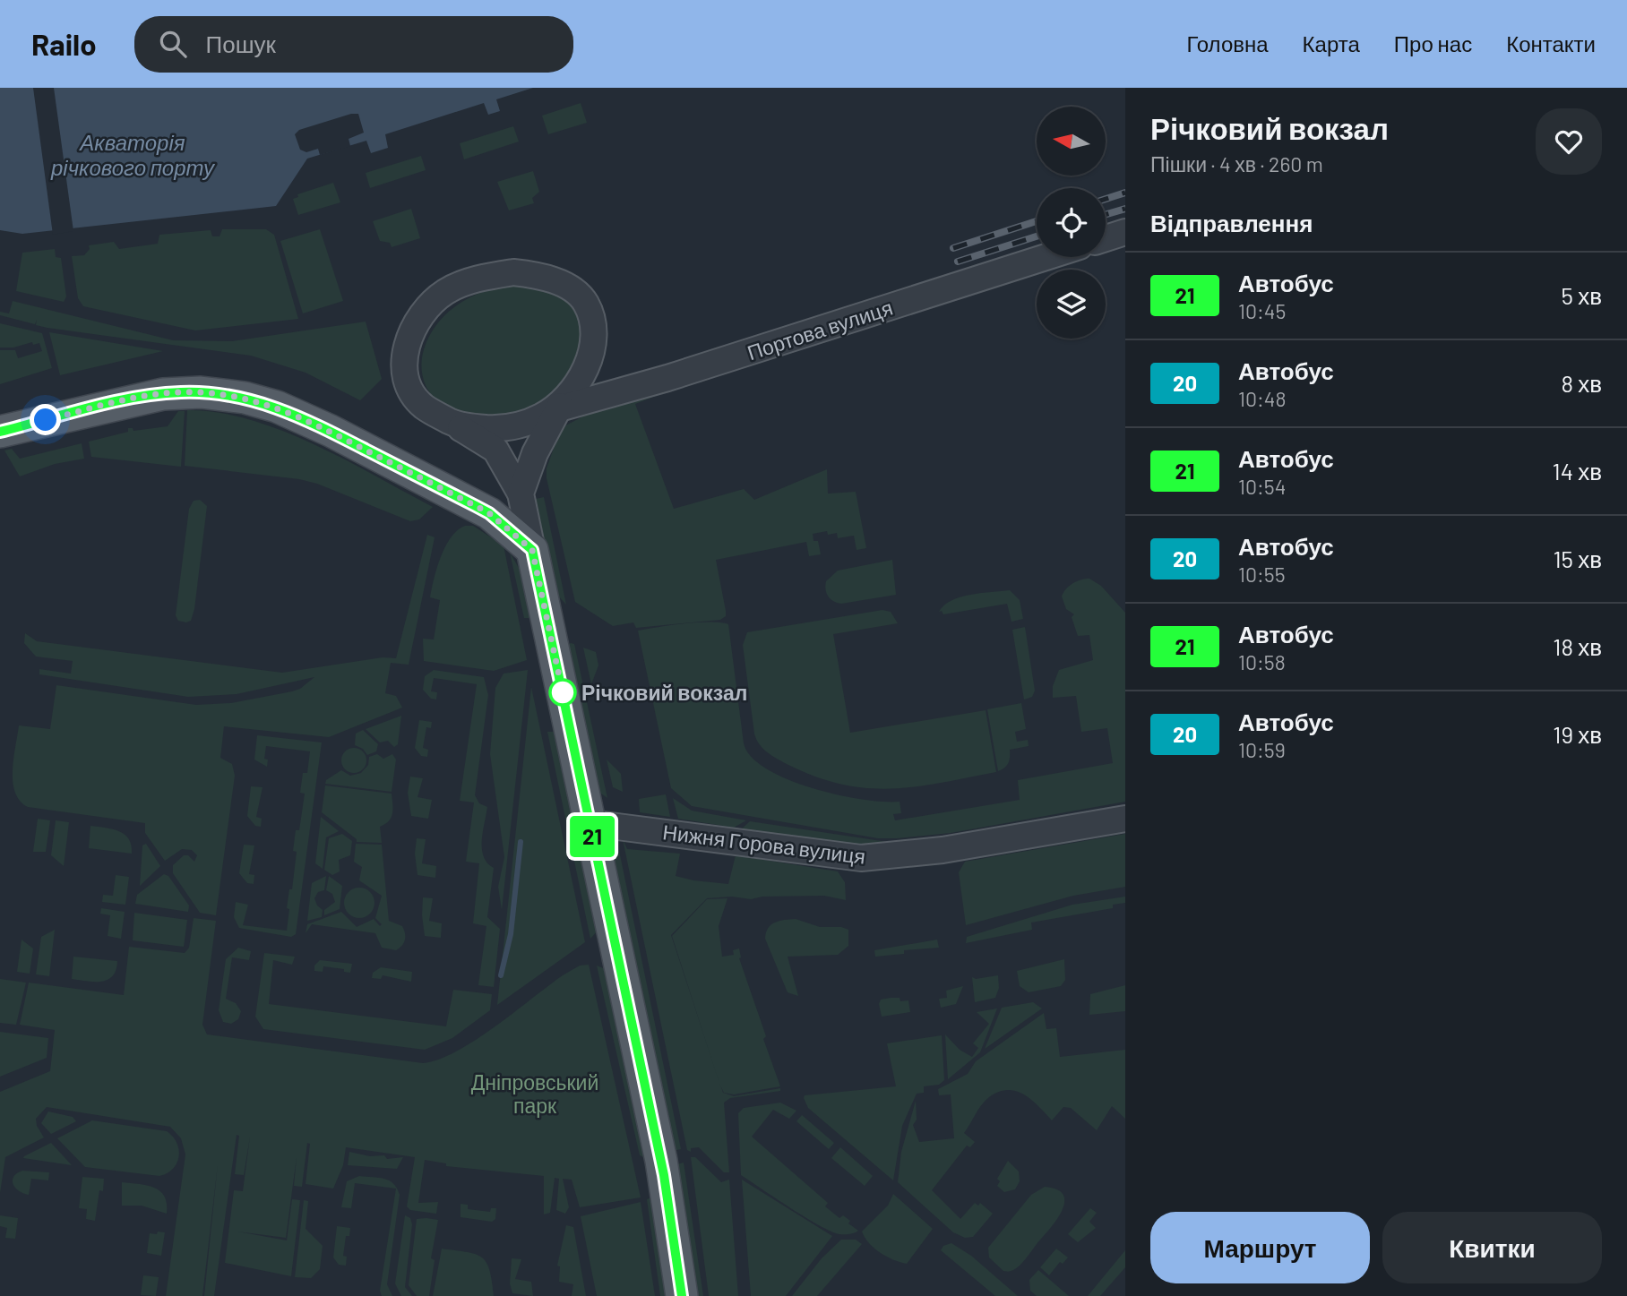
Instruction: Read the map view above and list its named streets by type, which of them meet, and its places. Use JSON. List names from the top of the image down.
{
  "streets": {
    "street": ["Портова вулиця", "Нижня Горова вулиця"]
  },
  "water": ["Акваторія річкового порту"],
  "parks": ["Дніпровський парк"],
  "places": ["Річковий вокзал"],
  "lines": ["bus line 21"],
  "north": "left",
  "page": {
    "header": "Railo",
    "search": "Пошук",
    "nav": [
      "Головна",
      "Карта",
      "Про нас",
      "Контакти"
    ],
    "on_map": "21",
    "heading": [
      ["Річковий вокзал", "Пішки · 4 хв · 260 m"],
      "Відправлення"
    ],
    "list": [
      {
        "mark": "21",
        "name": "Автобус",
        "note": "10:45",
        "value": "5 хв"
      },
      {
        "mark": "20",
        "name": "Автобус",
        "note": "10:48",
        "value": "8 хв"
      },
      {
        "mark": "21",
        "name": "Автобус",
        "note": "10:54",
        "value": "14 хв"
      },
      {
        "mark": "20",
        "name": "Автобус",
        "note": "10:55",
        "value": "15 хв"
      },
      {
        "mark": "21",
        "name": "Автобус",
        "note": "10:58",
        "value": "18 хв"
      },
      {
        "mark": "20",
        "name": "Автобус",
        "note": "10:59",
        "value": "19 хв"
      }
    ],
    "buttons": ["Маршрут", "Квитки"]
  }
}
